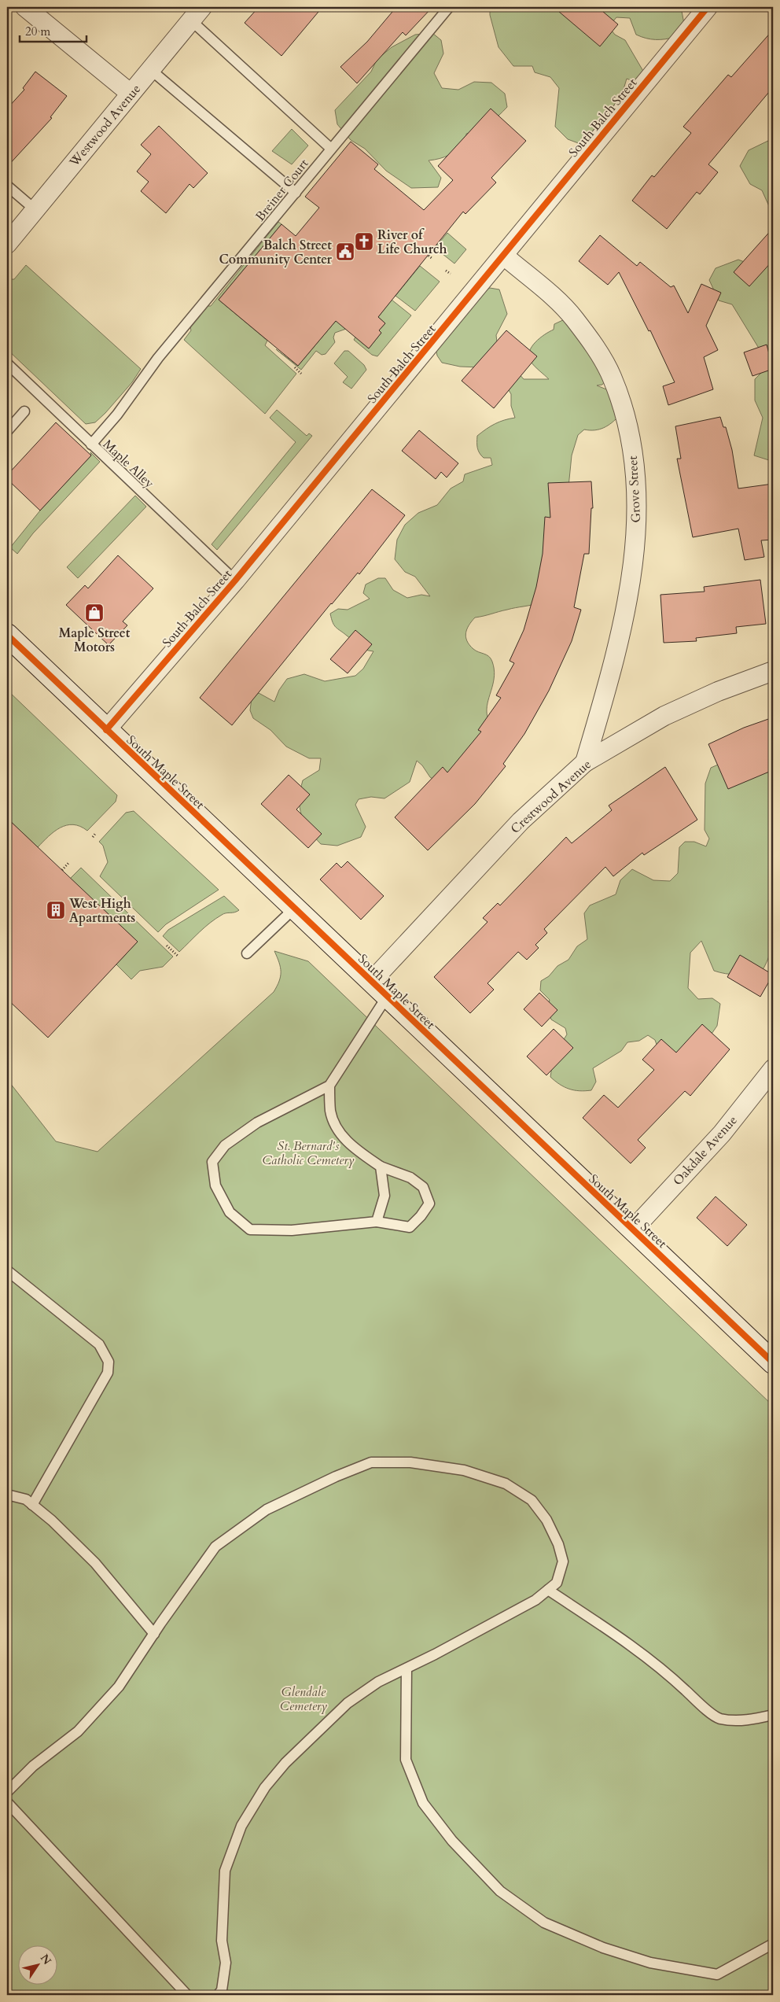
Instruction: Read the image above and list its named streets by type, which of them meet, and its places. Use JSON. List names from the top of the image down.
{
  "streets": {
    "main road": ["South Maple Street"],
    "street": [
      "South Balch Street",
      "Westwood Avenue",
      "Grove Street",
      "Crestwood Avenue",
      "Oakdale Avenue"
    ],
    "lane": ["Breiner Court", "Maple Alley"]
  },
  "crossings": [
    ["South Balch Street", "Maple Alley"],
    ["South Balch Street", "Grove Street"],
    ["South Balch Street", "South Maple Street"],
    ["Breiner Court", "Maple Alley"],
    ["Grove Street", "Crestwood Avenue"],
    ["South Maple Street", "Crestwood Avenue"],
    ["South Maple Street", "Oakdale Avenue"]
  ],
  "parks": ["St. Bernard's Catholic Cemetery", "Glendale Cemetery"],
  "places": {
    "church": ["River of Life Church"],
    "public building": ["Balch Street Community Center"],
    "shop": ["Maple Street Motors"],
    "building": ["West High Apartments"]
  },
  "scale_bar": "20 m",
  "north": "top right"
}
